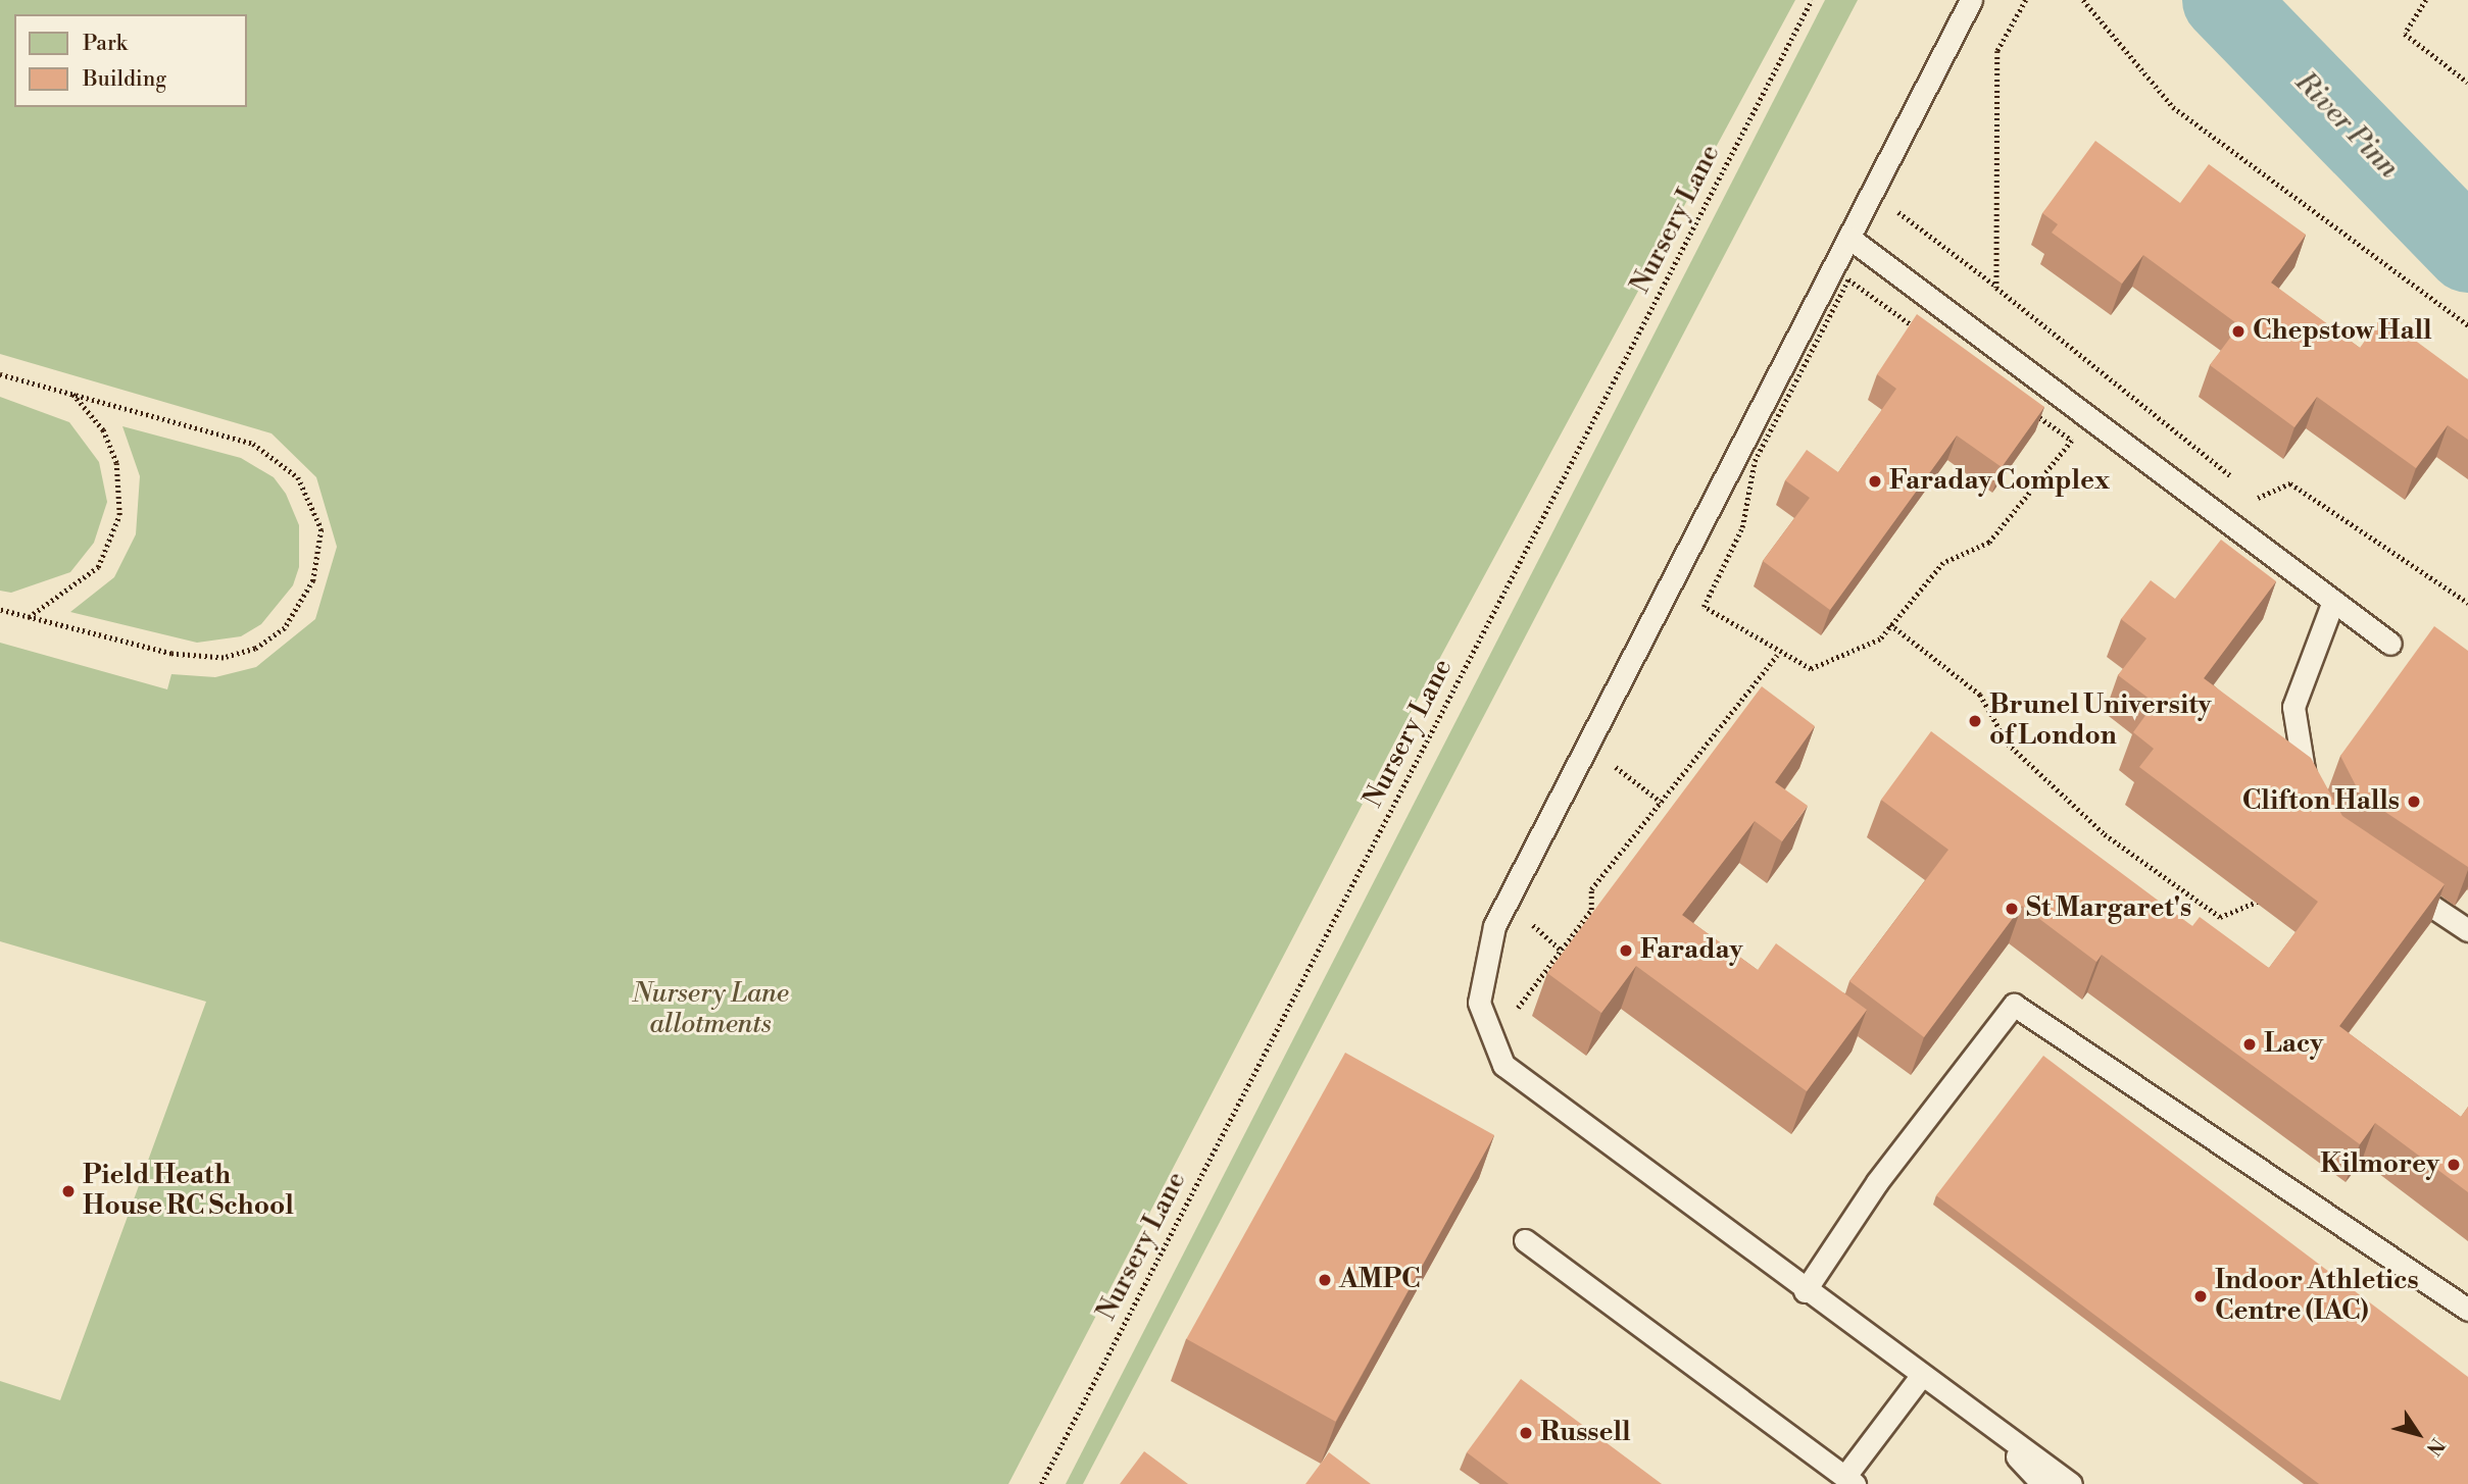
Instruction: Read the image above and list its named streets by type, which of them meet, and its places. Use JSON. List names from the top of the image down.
{
  "streets": {
    "path": ["Nursery Lane"]
  },
  "water": ["River Pinn"],
  "parks": ["Nursery Lane allotments"],
  "places": [
    "Chepstow Hall",
    "Faraday Complex",
    "Brunel University of London",
    "Clifton Halls",
    "St Margaret's",
    "Faraday",
    "Lacy",
    "Kilmorey",
    "Pield Heath House RC School",
    "AMPC",
    "Indoor Athletics Centre (IAC)",
    "Russell"
  ],
  "legend": ["Park", "Building"],
  "north": "bottom right"
}
